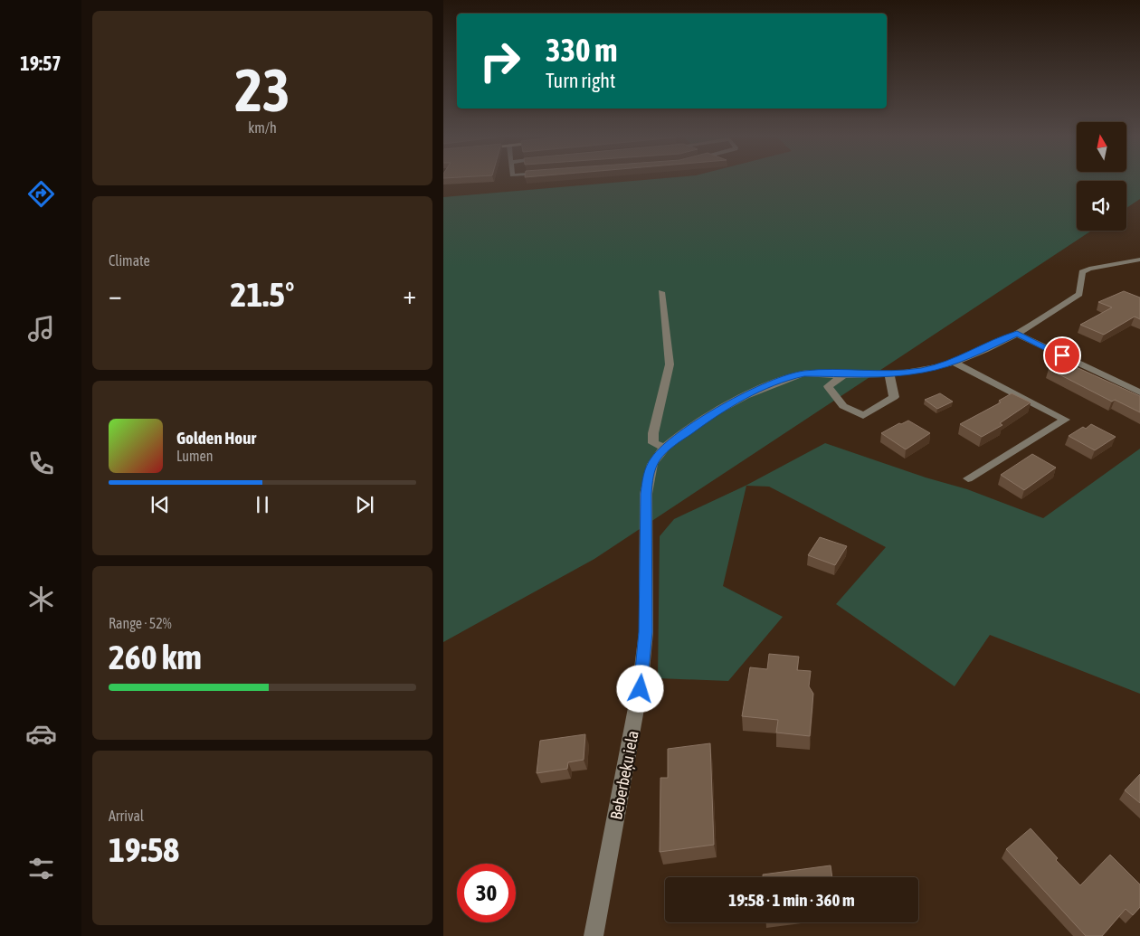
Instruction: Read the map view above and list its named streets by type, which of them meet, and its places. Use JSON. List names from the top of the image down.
{
  "streets": {
    "street": ["Beberbeķu iela"]
  },
  "north": "top",
  "page": {
    "tabs": "19:57",
    "tile": [
      ["23", "km/h"],
      "Climate",
      ["Range · 52%", "260 km"],
      ["Arrival", "19:58"]
    ],
    "turn": ["330 m", "Turn right"],
    "heat": ["−", "21.5°", "+"],
    "song": ["Golden Hour", "Lumen"],
    "limit": "30",
    "trip": "19:58 · 1 min · 360 m"
  }
}
